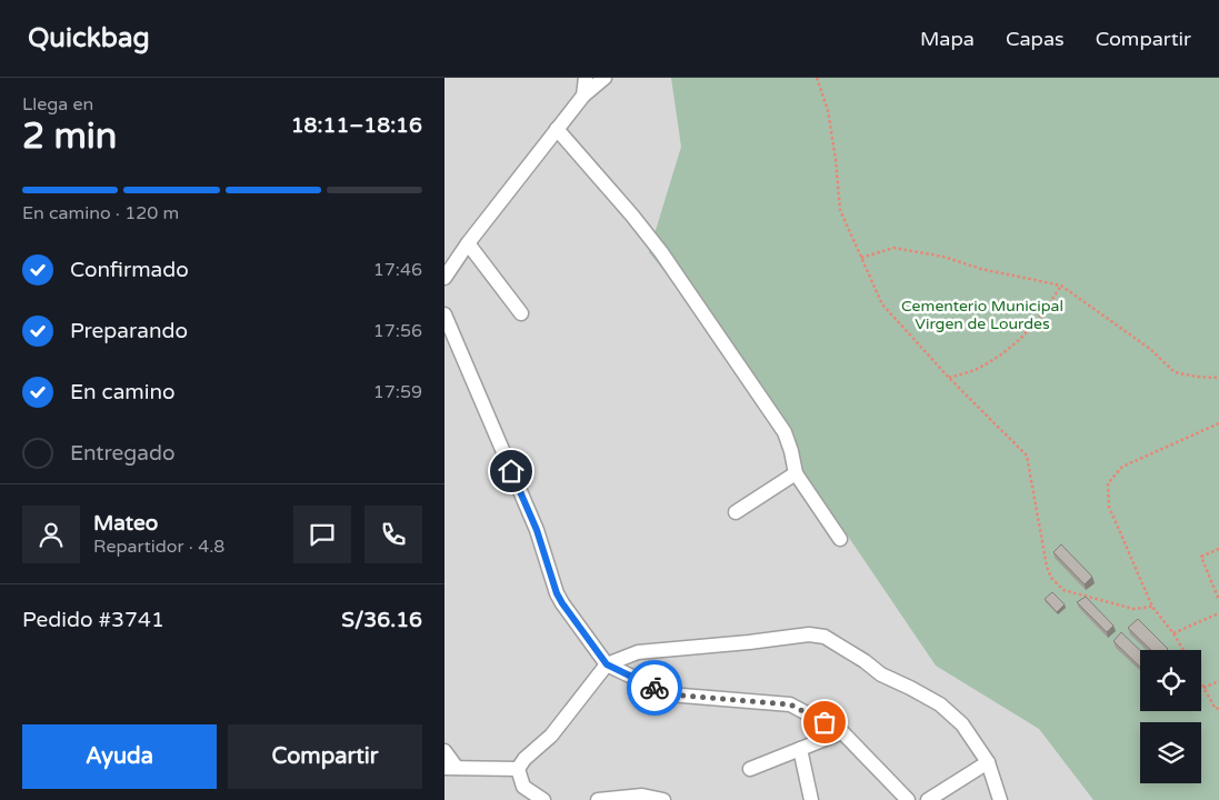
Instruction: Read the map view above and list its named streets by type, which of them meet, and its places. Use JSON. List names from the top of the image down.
{
  "parks": ["Cementerio Municipal Virgen de Lourdes"],
  "page": {
    "header": "Quickbag",
    "nav": ["Mapa", "Capas", "Compartir"],
    "heading": ["2 min", "Llega en", "18:11–18:16"],
    "panel": [
      "Mateo",
      "Repartidor · 4.8",
      "Pedido #3741",
      "S/36.16"
    ],
    "bar": "En camino · 120 m",
    "list": [
      ["Confirmado", "17:46"],
      ["Preparando", "17:56"],
      ["En camino", "17:59"],
      "Entregado"
    ],
    "buttons": ["Ayuda", "Compartir"]
  }
}
